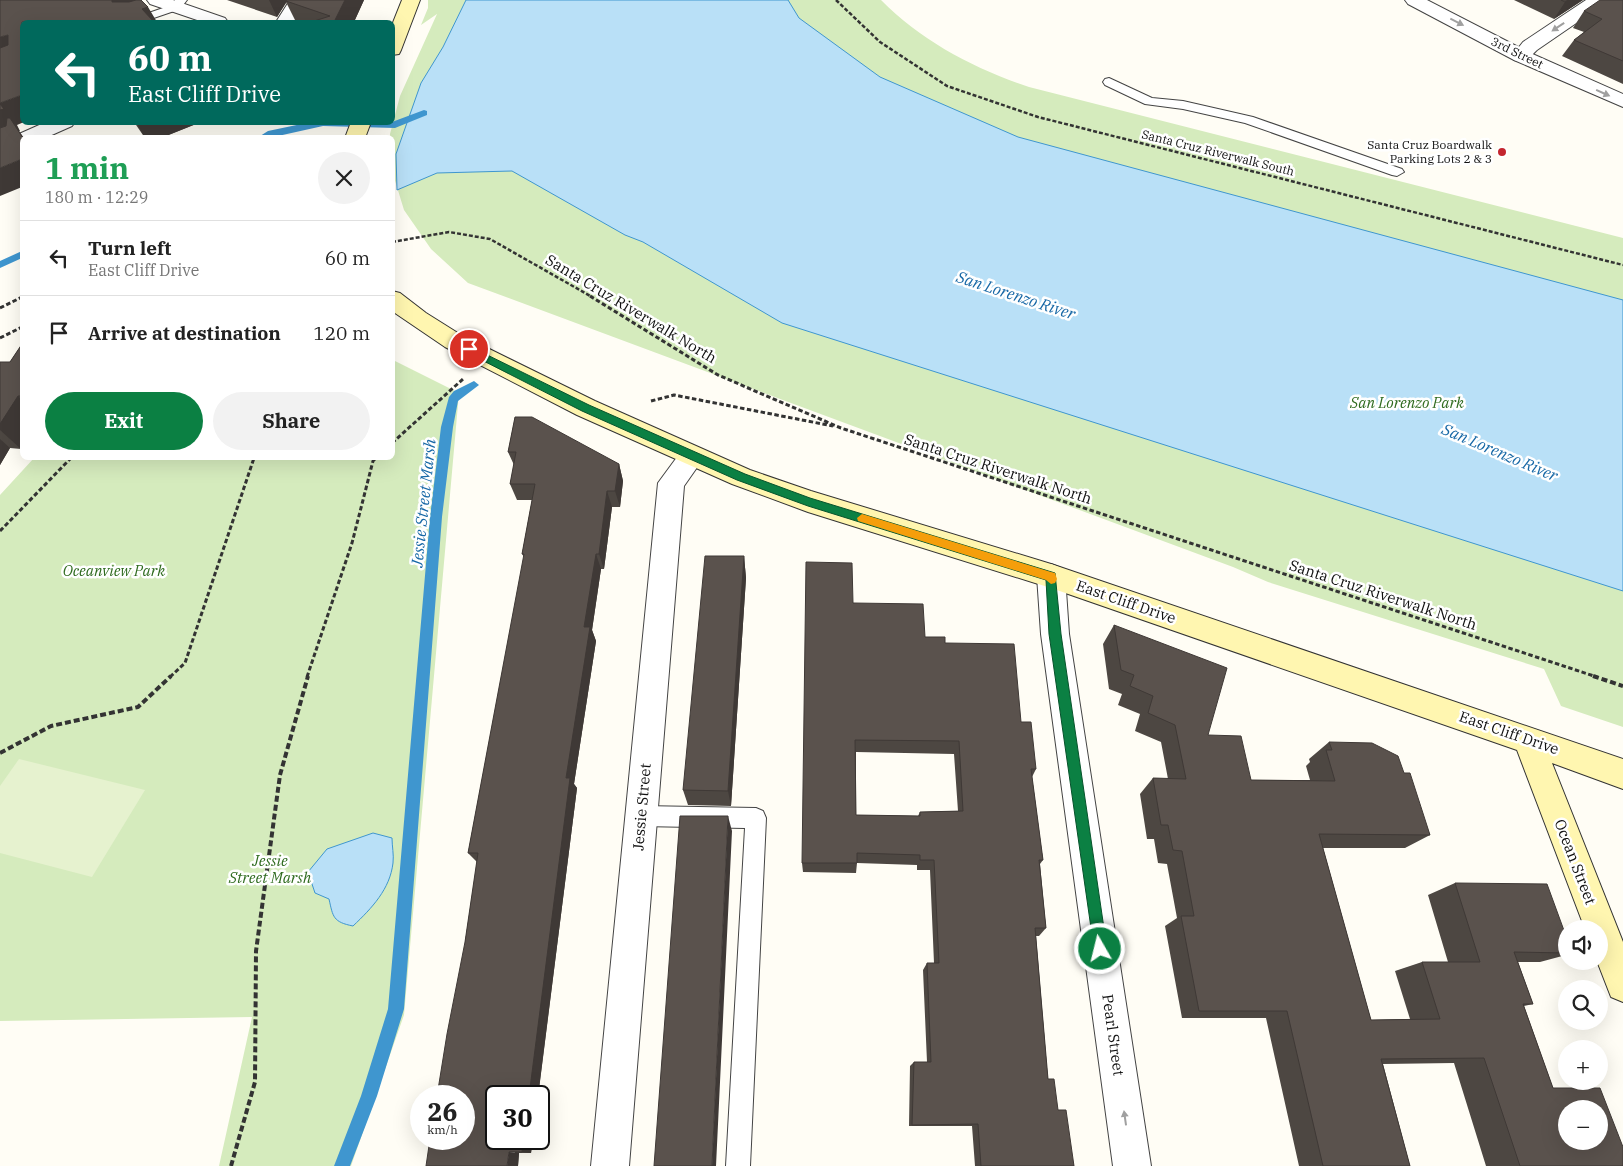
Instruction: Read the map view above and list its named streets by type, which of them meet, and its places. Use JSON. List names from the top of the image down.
{
  "streets": {
    "main road": ["East Cliff Drive", "Ocean Street"],
    "street": ["3rd Street", "Jessie Street", "Pearl Street"],
    "path": ["Santa Cruz Riverwalk South", "Santa Cruz Riverwalk North"]
  },
  "crossings": [
    ["East Cliff Drive", "Jessie Street"],
    ["East Cliff Drive", "Ocean Street"],
    ["East Cliff Drive", "Pearl Street"]
  ],
  "one_way": ["3rd Street", "Pearl Street"],
  "water": ["San Lorenzo River", "Jessie Street Marsh"],
  "parks": ["San Lorenzo Park", "Oceanview Park", "Jessie Street Marsh"],
  "places": ["Santa Cruz Boardwalk Parking Lots 2 & 3"],
  "page": {
    "turn": ["60 m", "East Cliff Drive"],
    "heading": ["1 min", "180 m · 12:29"],
    "list": [
      {
        "name": "Turn left",
        "note": "East Cliff Drive",
        "value": "60 m"
      },
      {
        "name": "Arrive at destination",
        "value": "120 m"
      }
    ],
    "buttons": ["Exit", "Share"],
    "map_buttons": ["+", "−"],
    "speed": "26 km/h",
    "limit": "30"
  }
}
